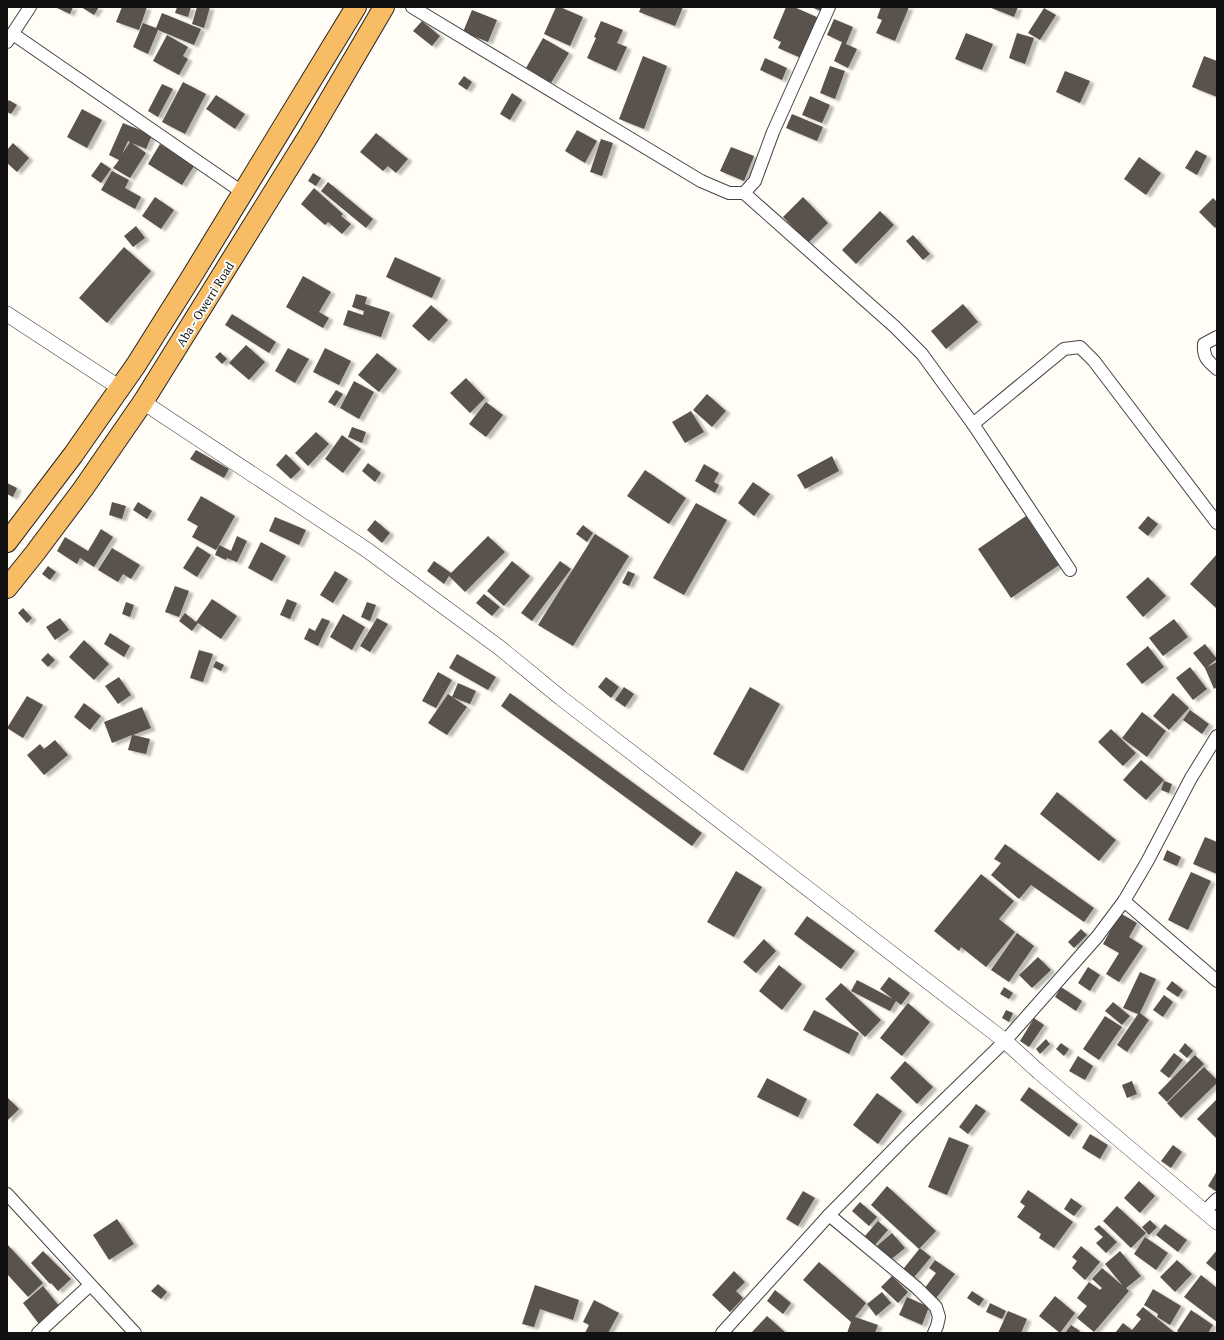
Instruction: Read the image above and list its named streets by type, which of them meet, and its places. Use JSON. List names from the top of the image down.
{
  "streets": {
    "highway": ["Aba - Owerri Road"]
  }
}
